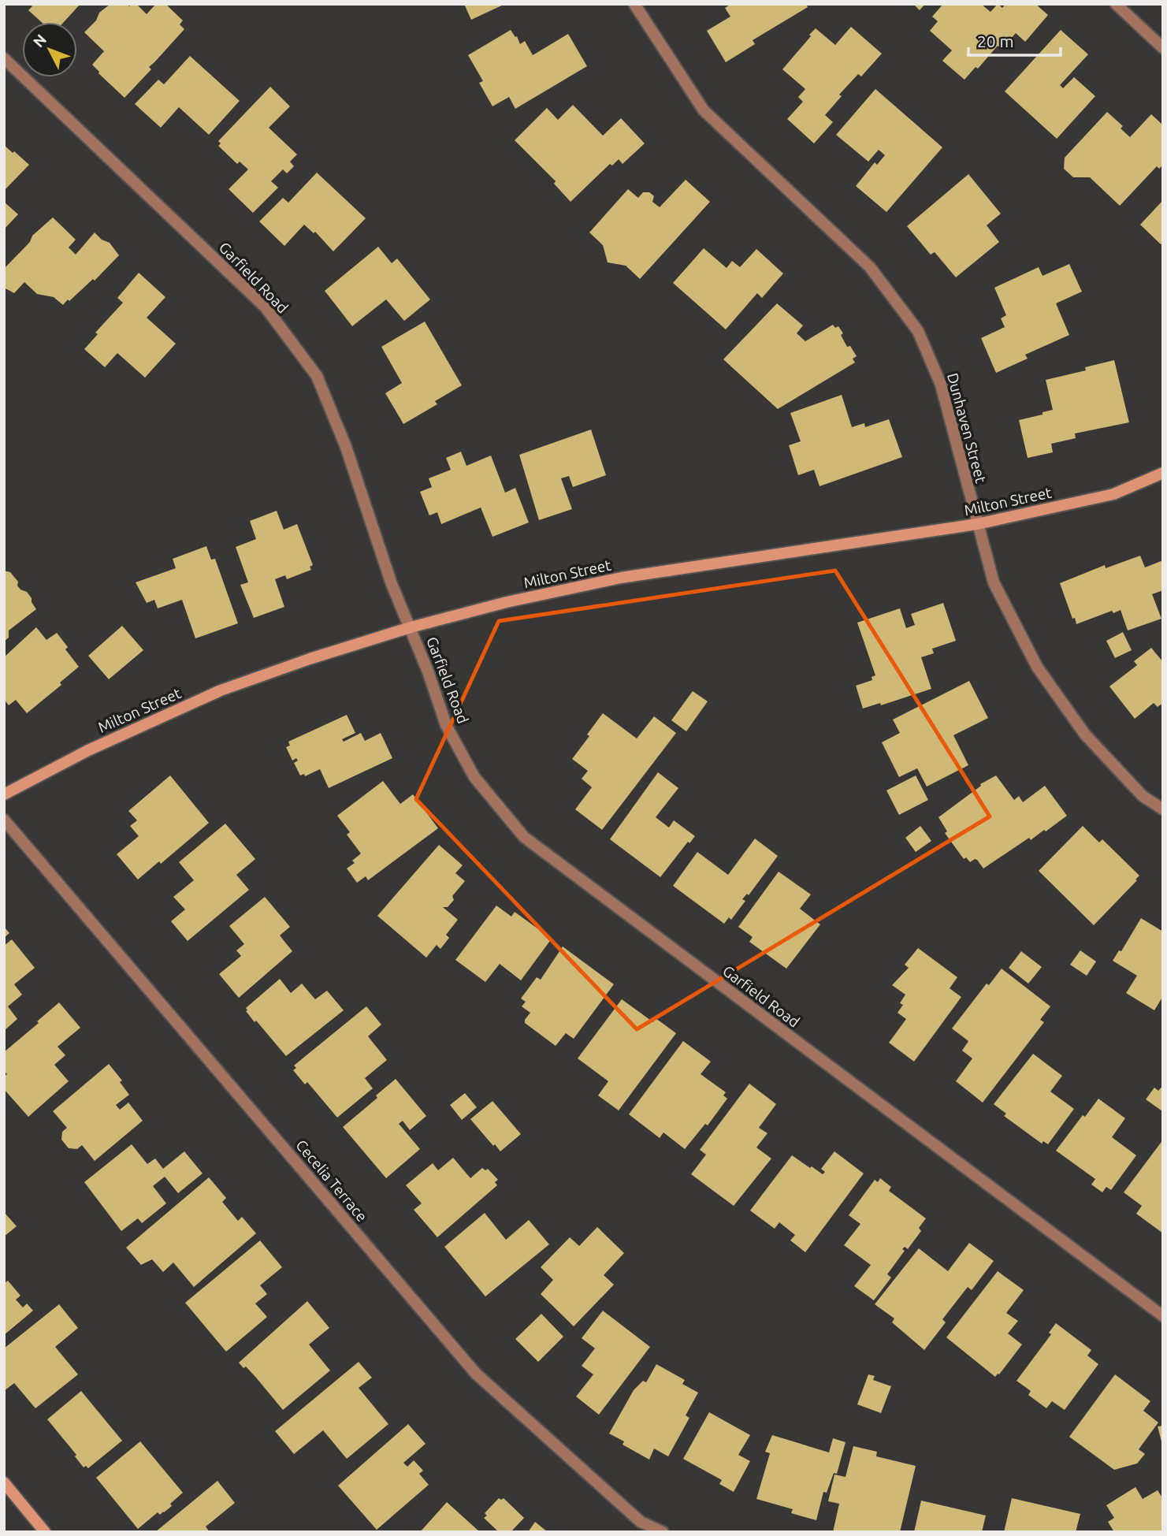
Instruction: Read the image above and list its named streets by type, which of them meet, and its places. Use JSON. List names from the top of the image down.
{
  "streets": {
    "main road": ["Milton Street"],
    "street": ["Garfield Road", "Dunhaven Street", "Cecelia Terrace"]
  },
  "crossings": [
    ["Garfield Road", "Milton Street"],
    ["Dunhaven Street", "Milton Street"]
  ],
  "scale_bar": "20 m",
  "north": "top left"
}
